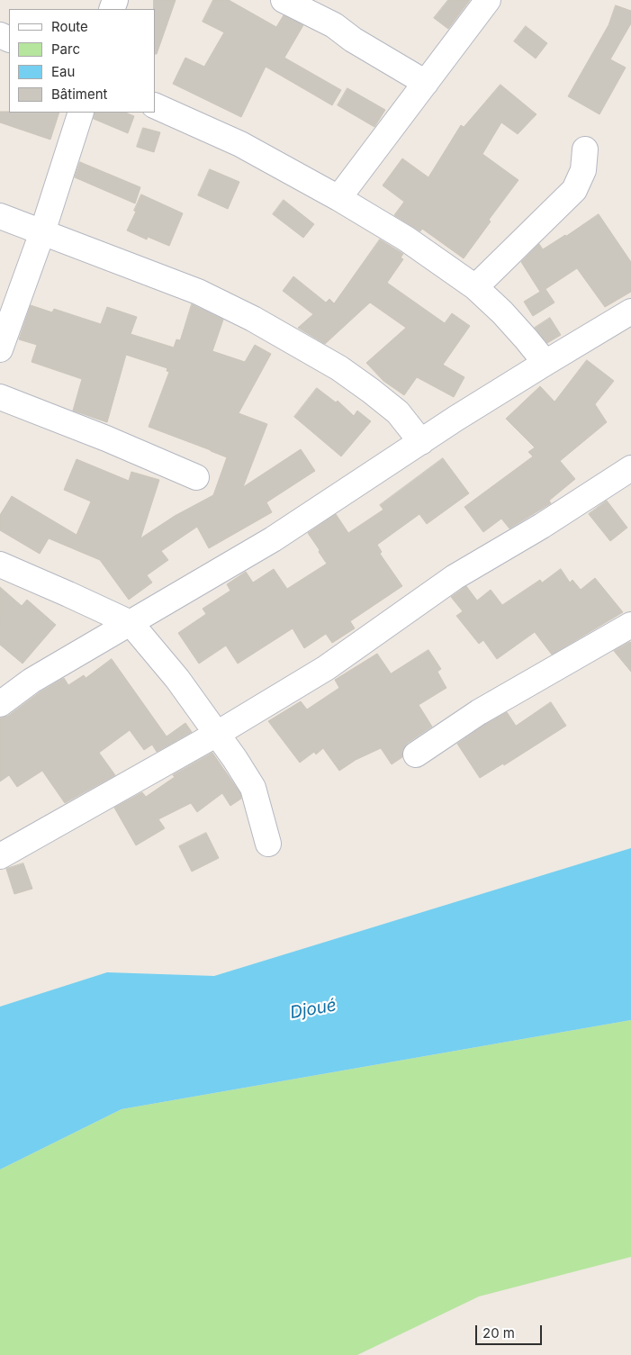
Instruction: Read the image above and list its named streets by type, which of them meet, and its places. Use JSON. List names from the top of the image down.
{
  "water": ["Djoué"],
  "legend": [
    "Route",
    "Parc",
    "Eau",
    "Bâtiment"
  ],
  "scale_bar": "20 m"
}
